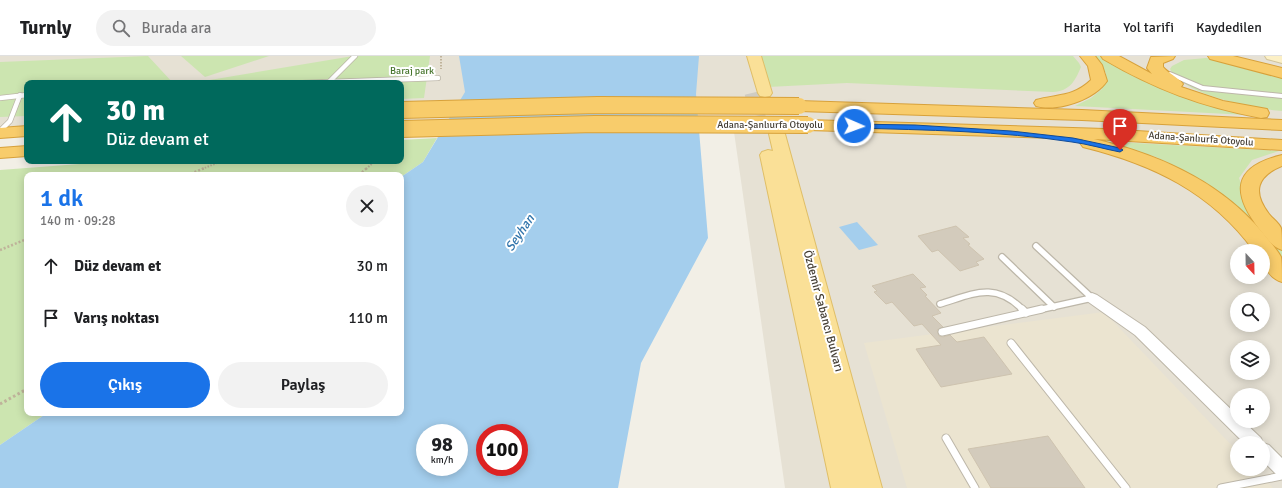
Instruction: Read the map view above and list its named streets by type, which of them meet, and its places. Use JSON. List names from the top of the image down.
{
  "streets": {
    "highway": ["Adana-Şanlıurfa Otoyolu"],
    "main road": ["Özdemir Sabancı Bulvarı"]
  },
  "water": ["Seyhan"],
  "parks": ["Baraj park"],
  "north": "bottom",
  "page": {
    "header": "Turnly",
    "search": "Burada ara",
    "nav": ["Harita", "Yol tarifi", "Kaydedilen"],
    "turn": ["30 m", "Düz devam et"],
    "heading": ["1 dk", "140 m · 09:28"],
    "list": [
      {
        "name": "Düz devam et",
        "value": "30 m"
      },
      {
        "name": "Varış noktası",
        "value": "110 m"
      }
    ],
    "map_buttons": ["+", "−"],
    "buttons": ["Çıkış", "Paylaş"],
    "speed": "98 km/h",
    "limit": "100"
  }
}
